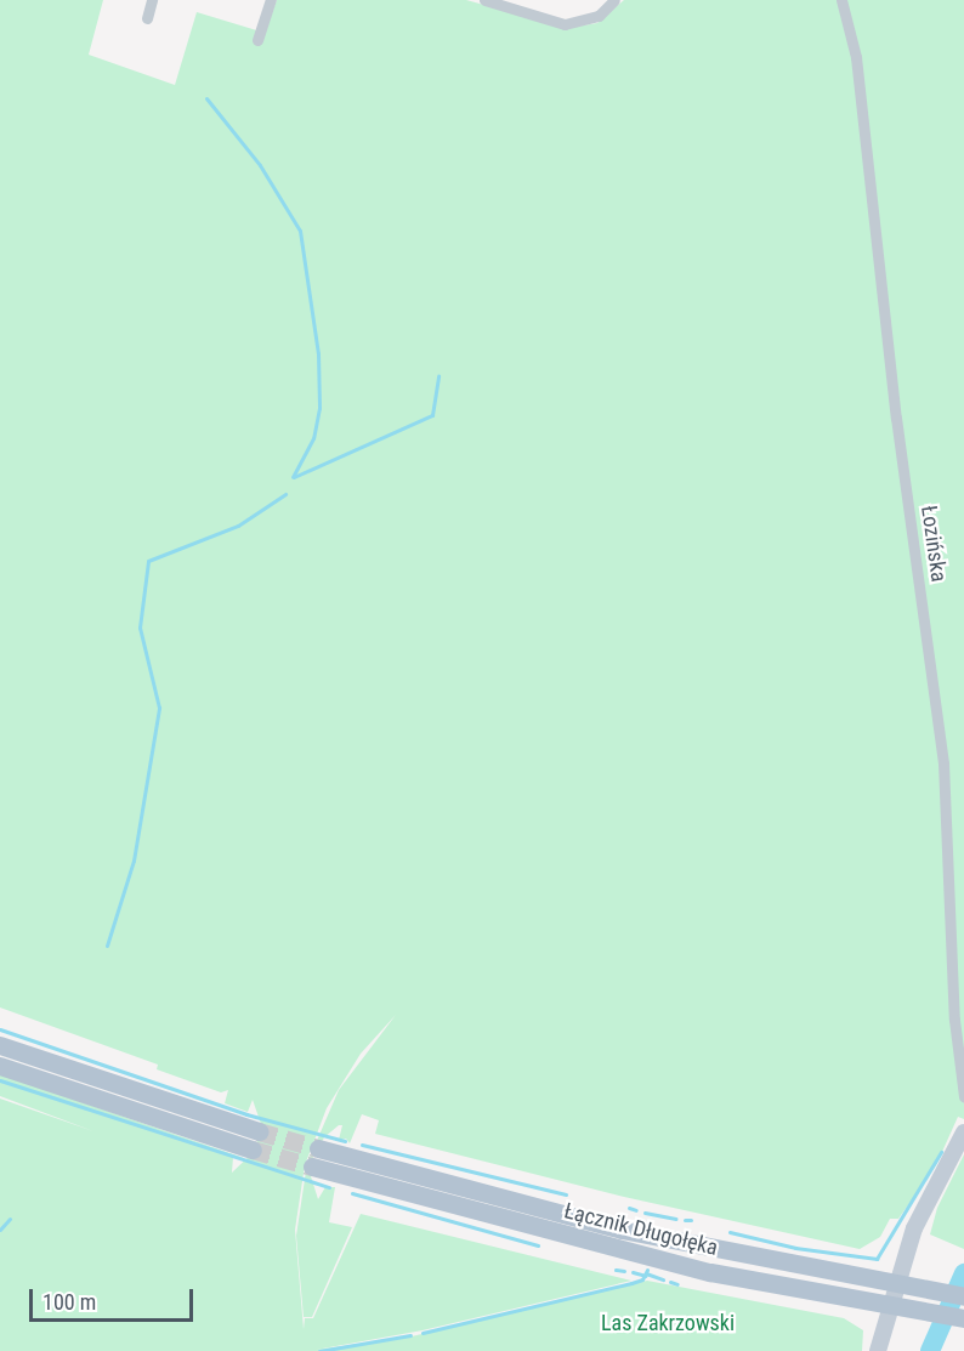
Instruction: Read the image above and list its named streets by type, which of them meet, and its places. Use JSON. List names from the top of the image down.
{
  "streets": {
    "main road": ["Łącznik Długołęka"],
    "street": ["Łozińska"]
  },
  "parks": ["Las Zakrzowski"],
  "scale_bar": "100 m"
}
